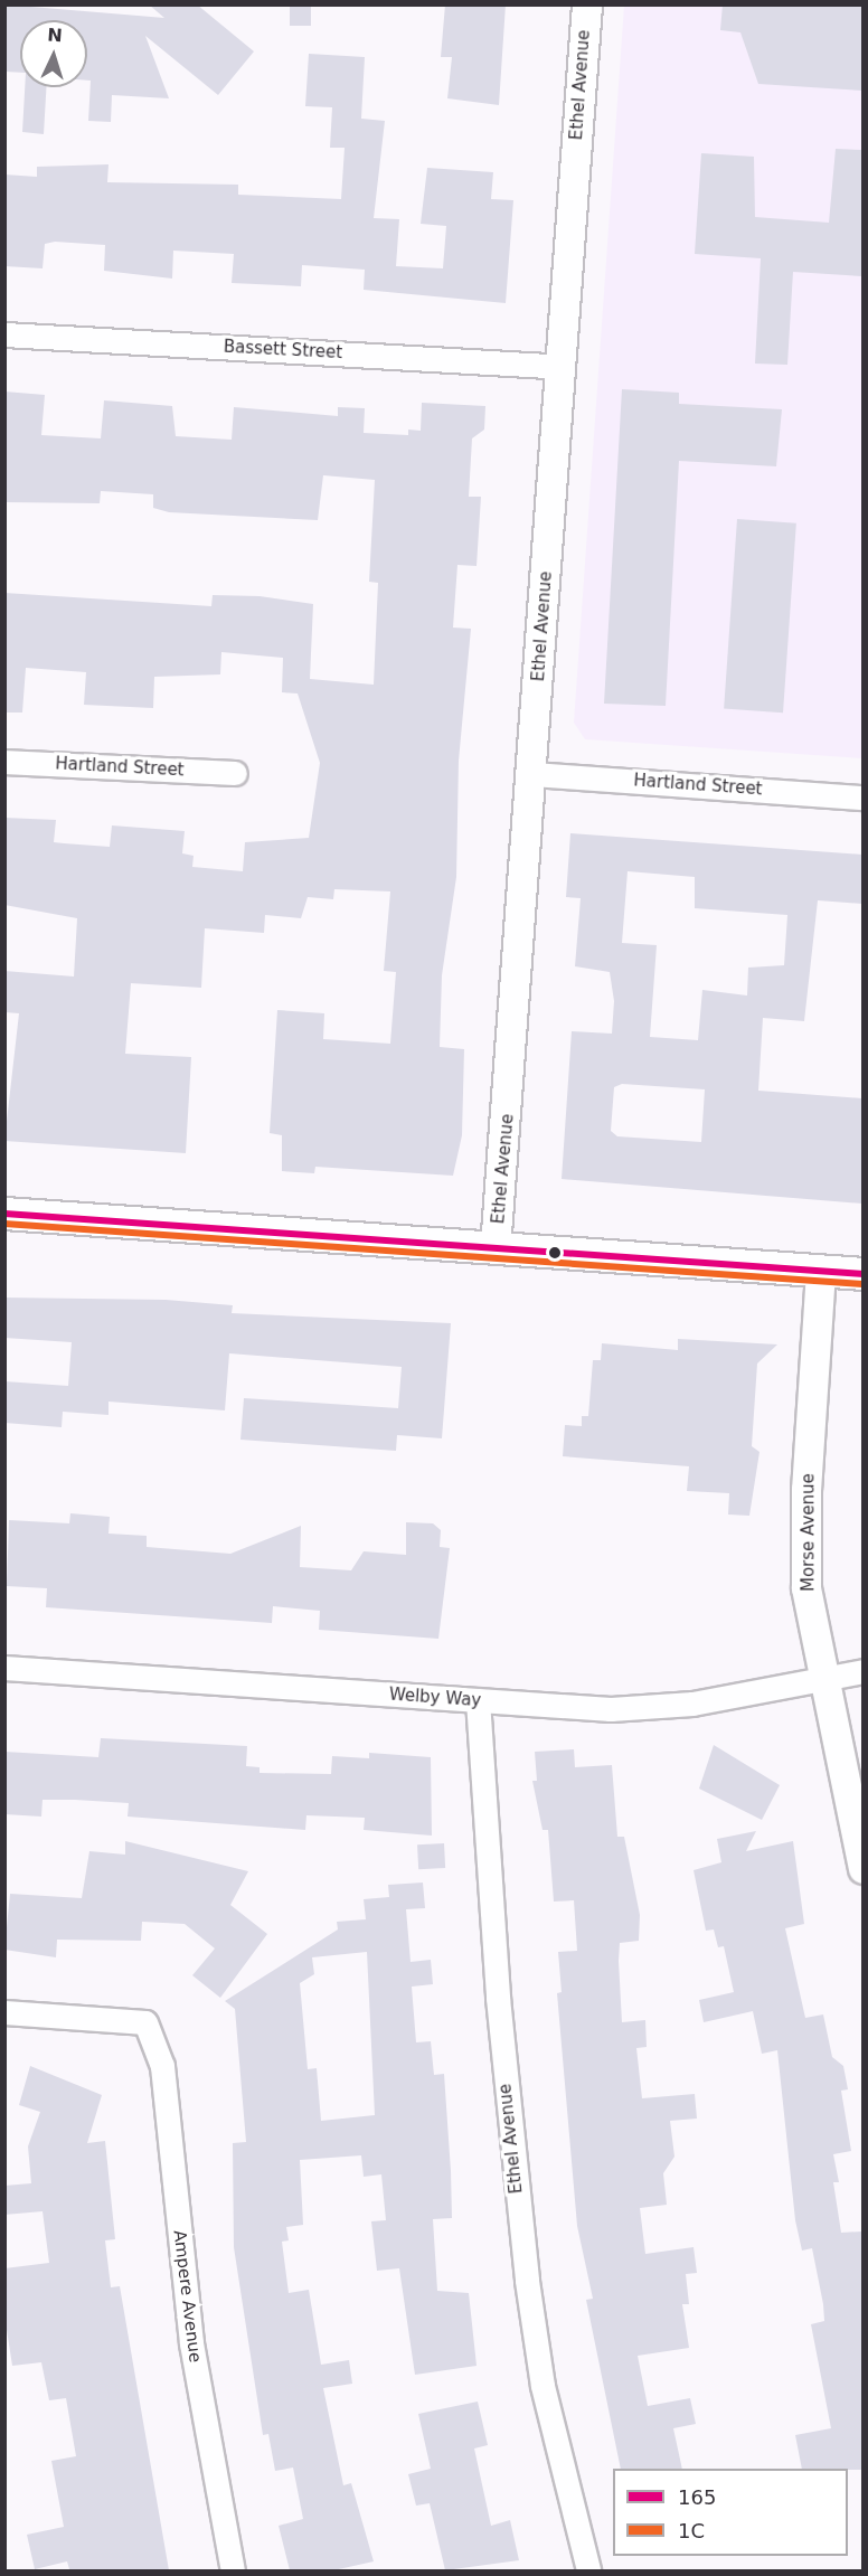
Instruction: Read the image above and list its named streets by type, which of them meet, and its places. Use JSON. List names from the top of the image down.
{
  "streets": {
    "street": [
      "Ethel Avenue",
      "Bassett Street",
      "Hartland Street",
      "Morse Avenue",
      "Welby Way",
      "Ampere Avenue"
    ]
  },
  "crossings": [
    ["Ethel Avenue", "Bassett Street"],
    ["Ethel Avenue", "Hartland Street"],
    ["Ethel Avenue", "Welby Way"],
    ["Morse Avenue", "Welby Way"]
  ],
  "lines": ["transit line 165", "transit line 1C"],
  "legend": ["165", "1C"],
  "north": "top"
}
